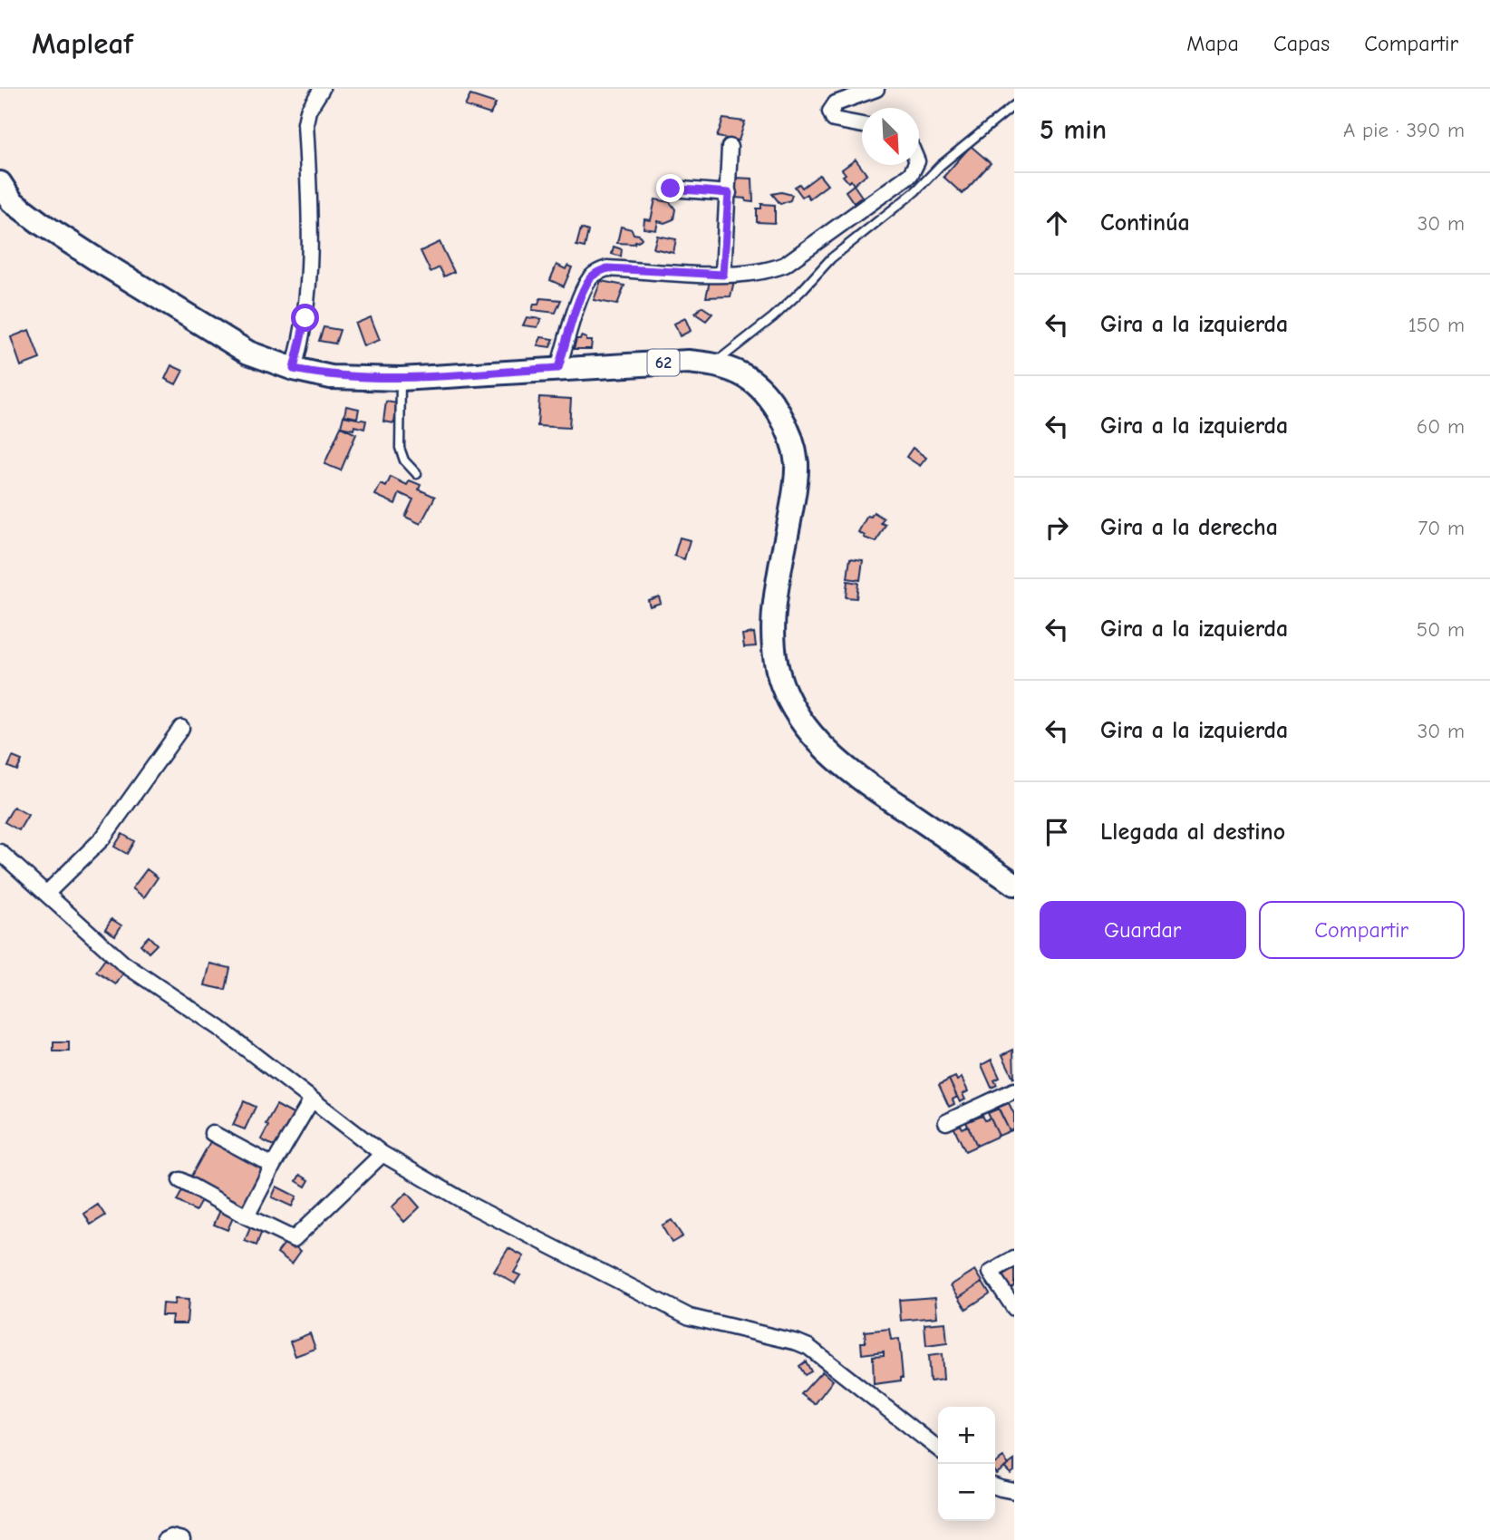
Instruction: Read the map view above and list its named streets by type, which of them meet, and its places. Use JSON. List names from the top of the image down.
{
  "streets": {
    "main road": ["62"]
  },
  "north": "bottom right",
  "page": {
    "header": "Mapleaf",
    "nav": ["Mapa", "Capas", "Compartir"],
    "heading": ["5 min", "A pie · 390 m"],
    "list": [
      ["Continúa", "30 m"],
      ["Gira a la izquierda", "150 m"],
      ["Gira a la izquierda", "60 m"],
      ["Gira a la derecha", "70 m"],
      ["Gira a la izquierda", "50 m"],
      ["Gira a la izquierda", "30 m"],
      "Llegada al destino"
    ],
    "buttons": ["Guardar", "Compartir"],
    "map_buttons": ["+", "−"]
  }
}
